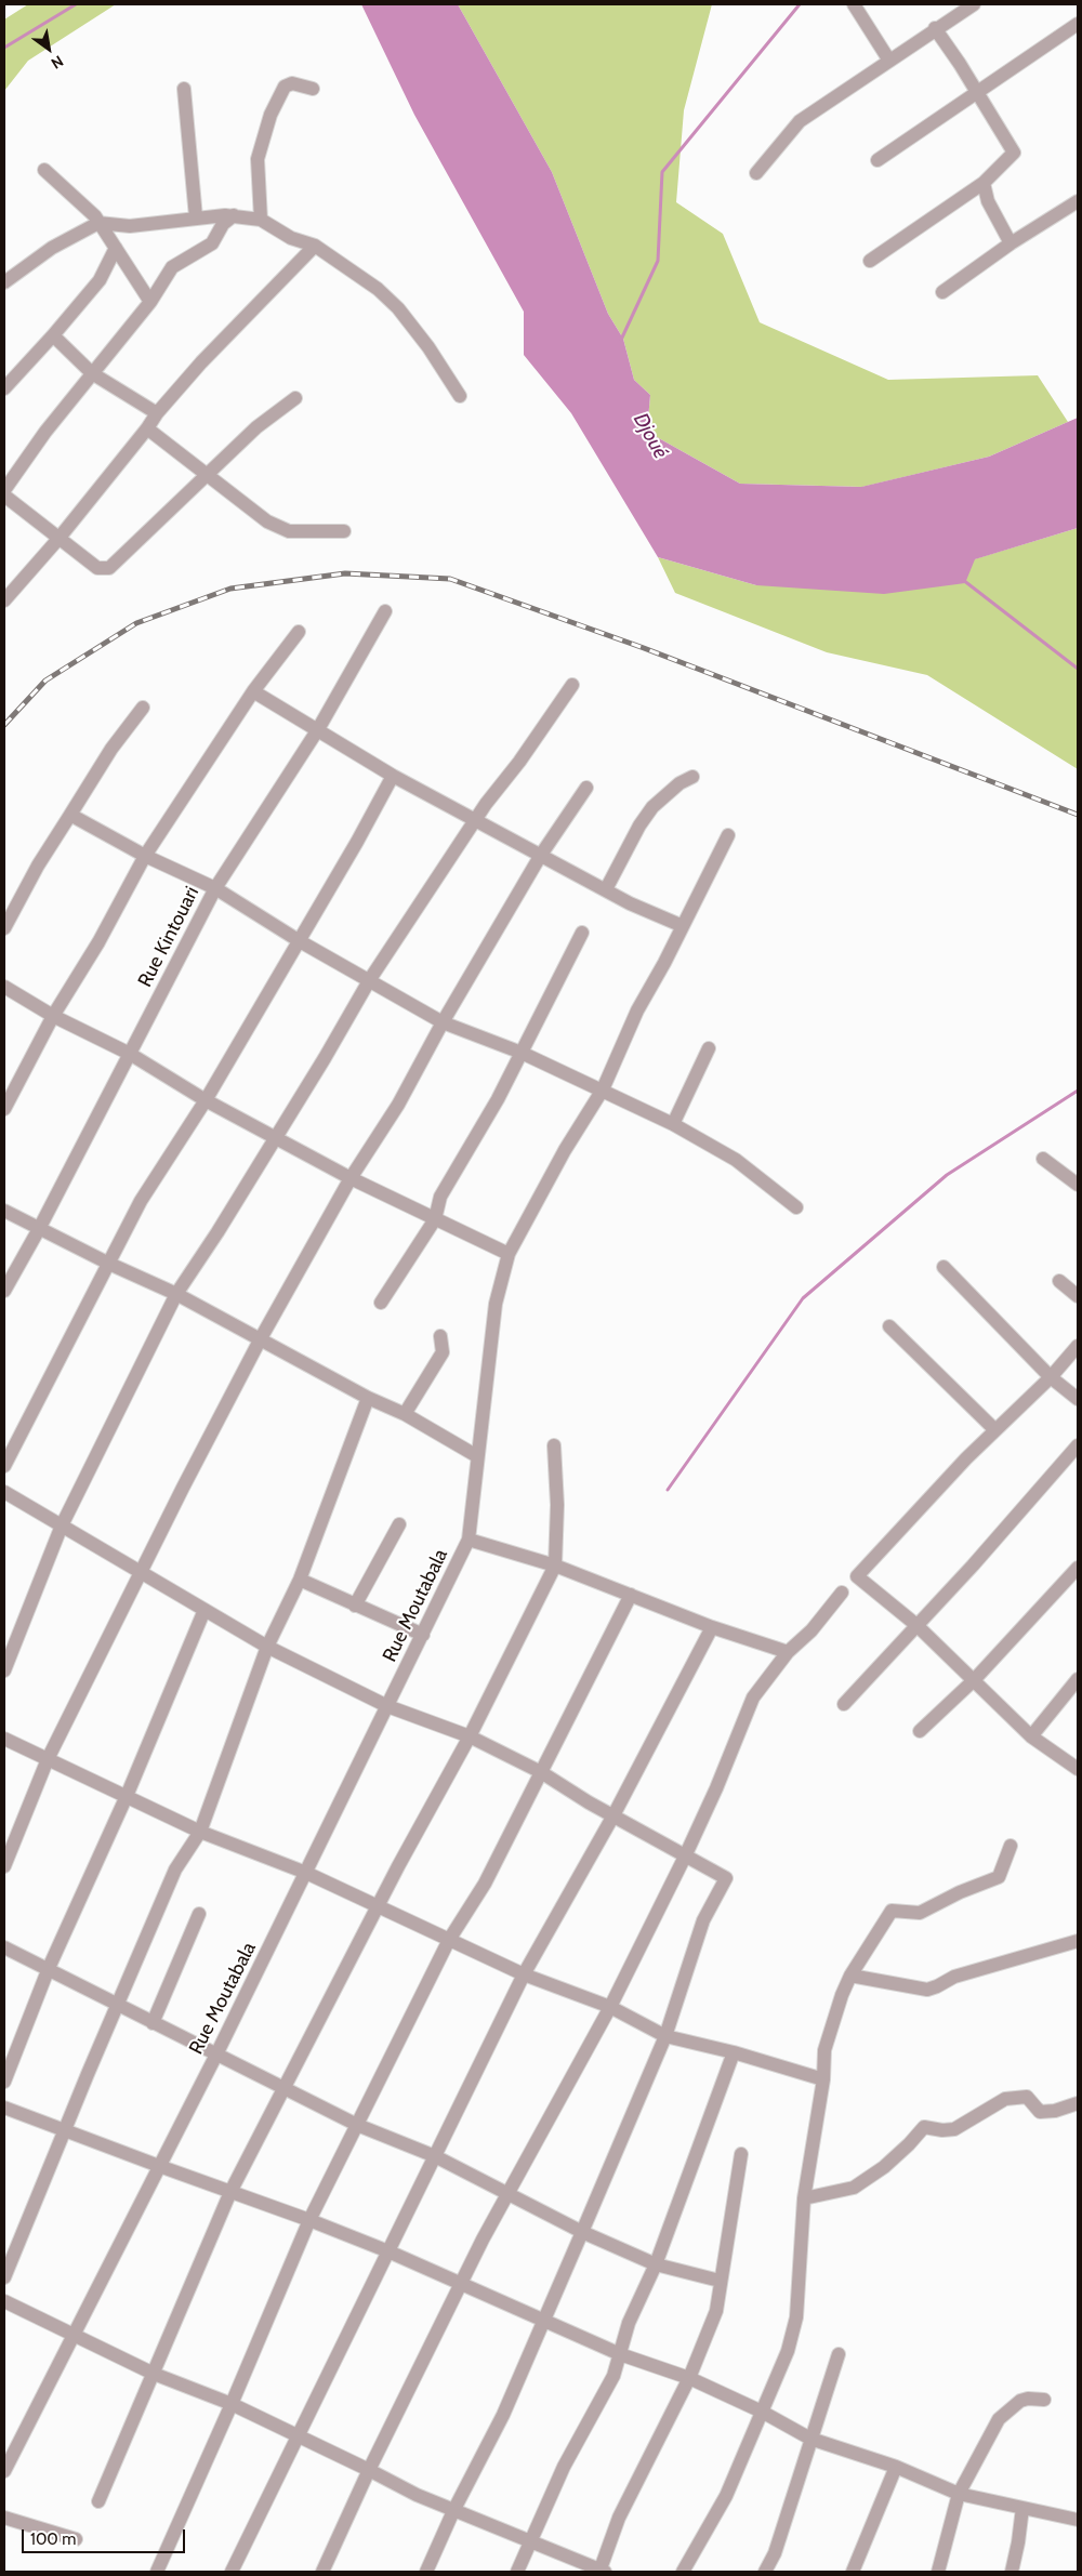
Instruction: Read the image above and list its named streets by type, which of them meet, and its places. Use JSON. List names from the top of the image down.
{
  "streets": {
    "street": ["Rue Kintouari", "Rue Moutabala"]
  },
  "water": ["Djoué"],
  "scale_bar": "100 m",
  "north": "bottom right"
}
